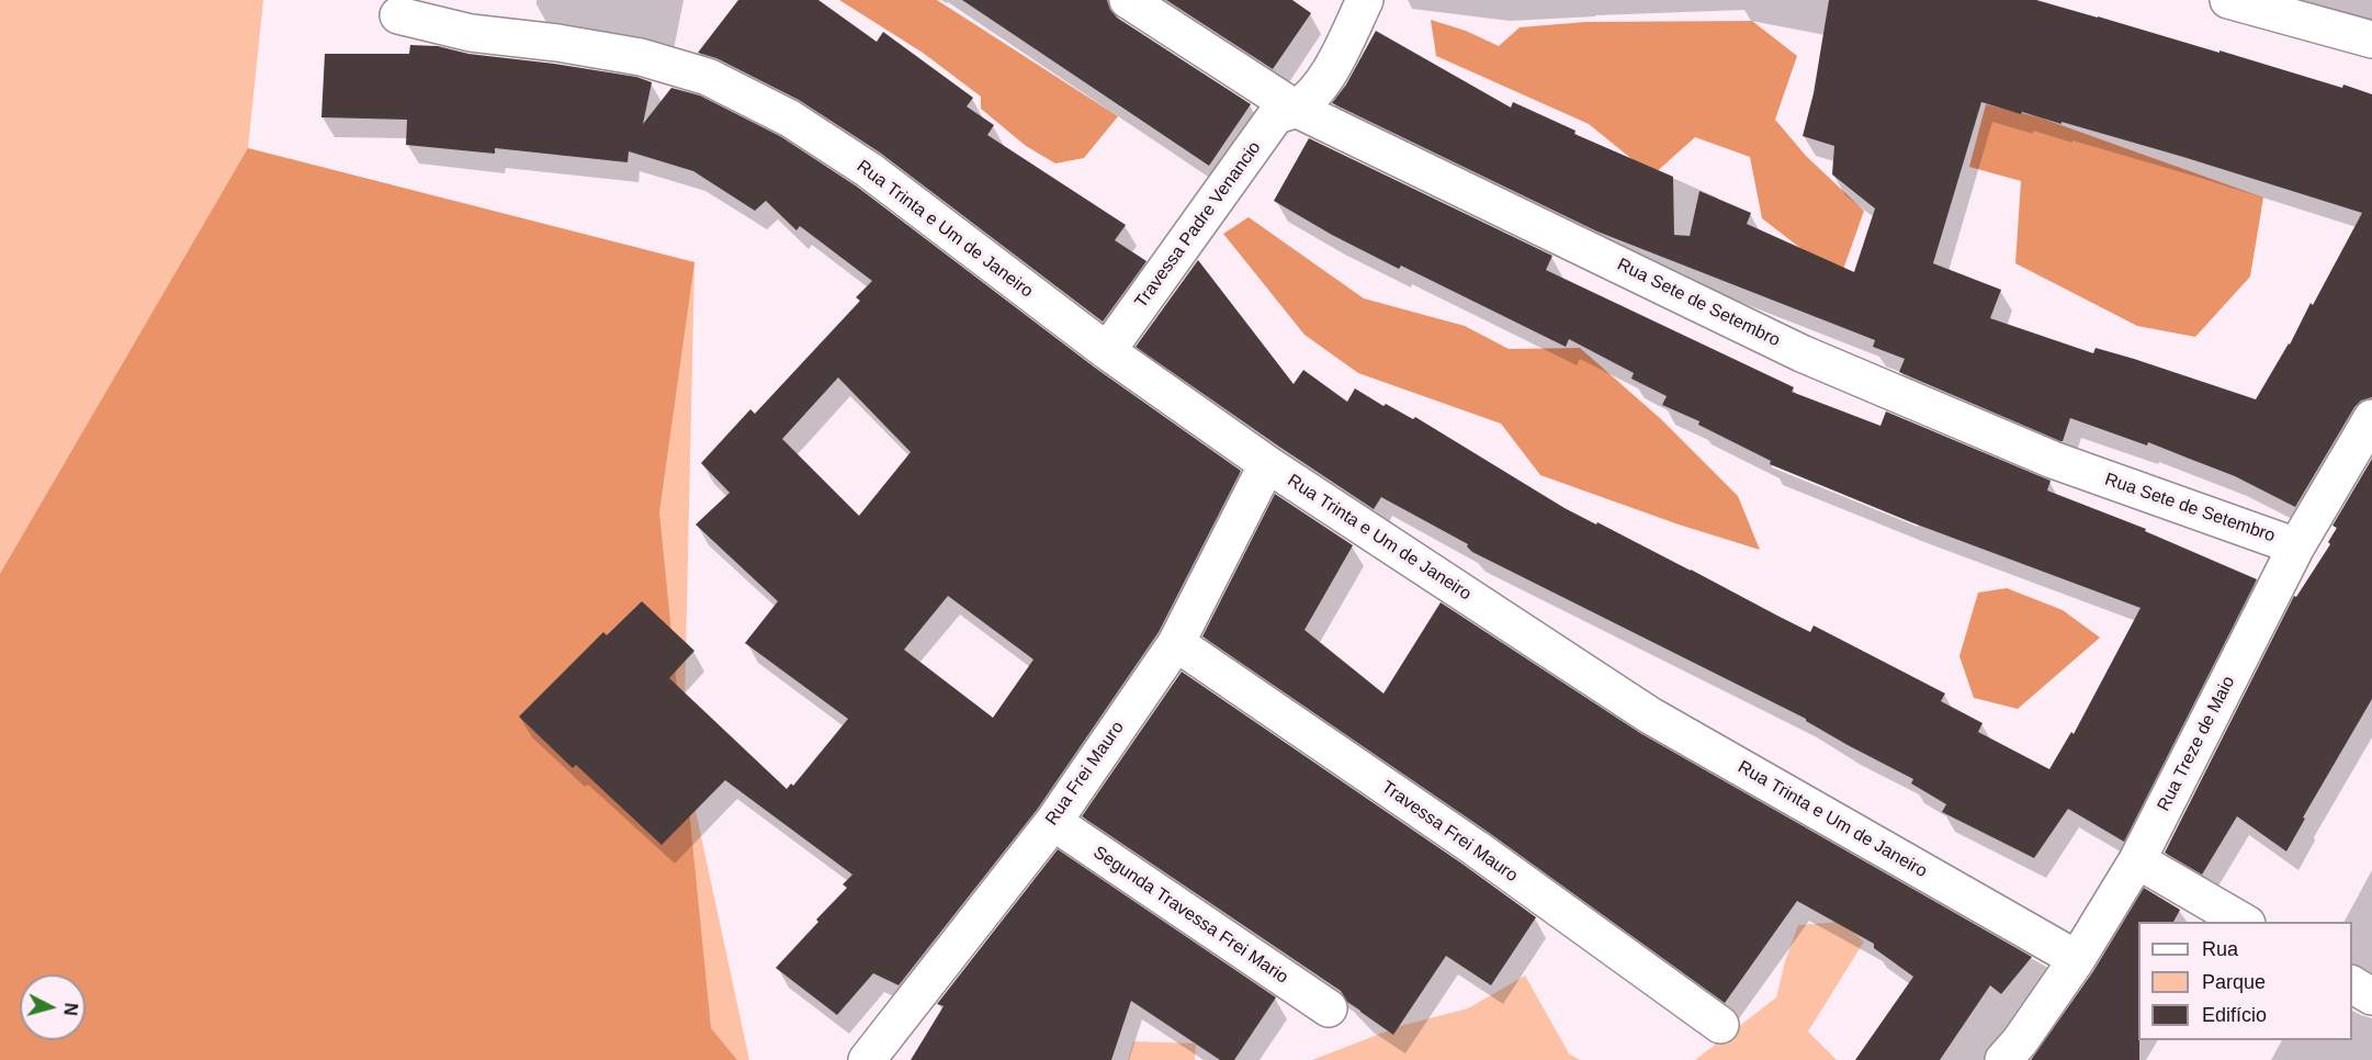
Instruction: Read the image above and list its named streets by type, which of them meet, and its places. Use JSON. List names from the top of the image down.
{
  "streets": {
    "street": [
      "Travessa Padre Venancio",
      "Rua Trinta e Um de Janeiro",
      "Rua Sete de Setembro",
      "Rua Treze de Maio",
      "Rua Frei Mauro",
      "Travessa Frei Mauro",
      "Segunda Travessa Frei Mario"
    ]
  },
  "crossings": [
    ["Travessa Padre Venancio", "Rua Trinta e Um de Janeiro"],
    ["Travessa Padre Venancio", "Rua Sete de Setembro"],
    ["Rua Trinta e Um de Janeiro", "Rua Treze de Maio"],
    ["Rua Trinta e Um de Janeiro", "Rua Frei Mauro"],
    ["Rua Sete de Setembro", "Rua Treze de Maio"],
    ["Rua Frei Mauro", "Travessa Frei Mauro"],
    ["Rua Frei Mauro", "Segunda Travessa Frei Mario"]
  ],
  "legend": ["Rua", "Parque", "Edifício"],
  "north": "right"
}
